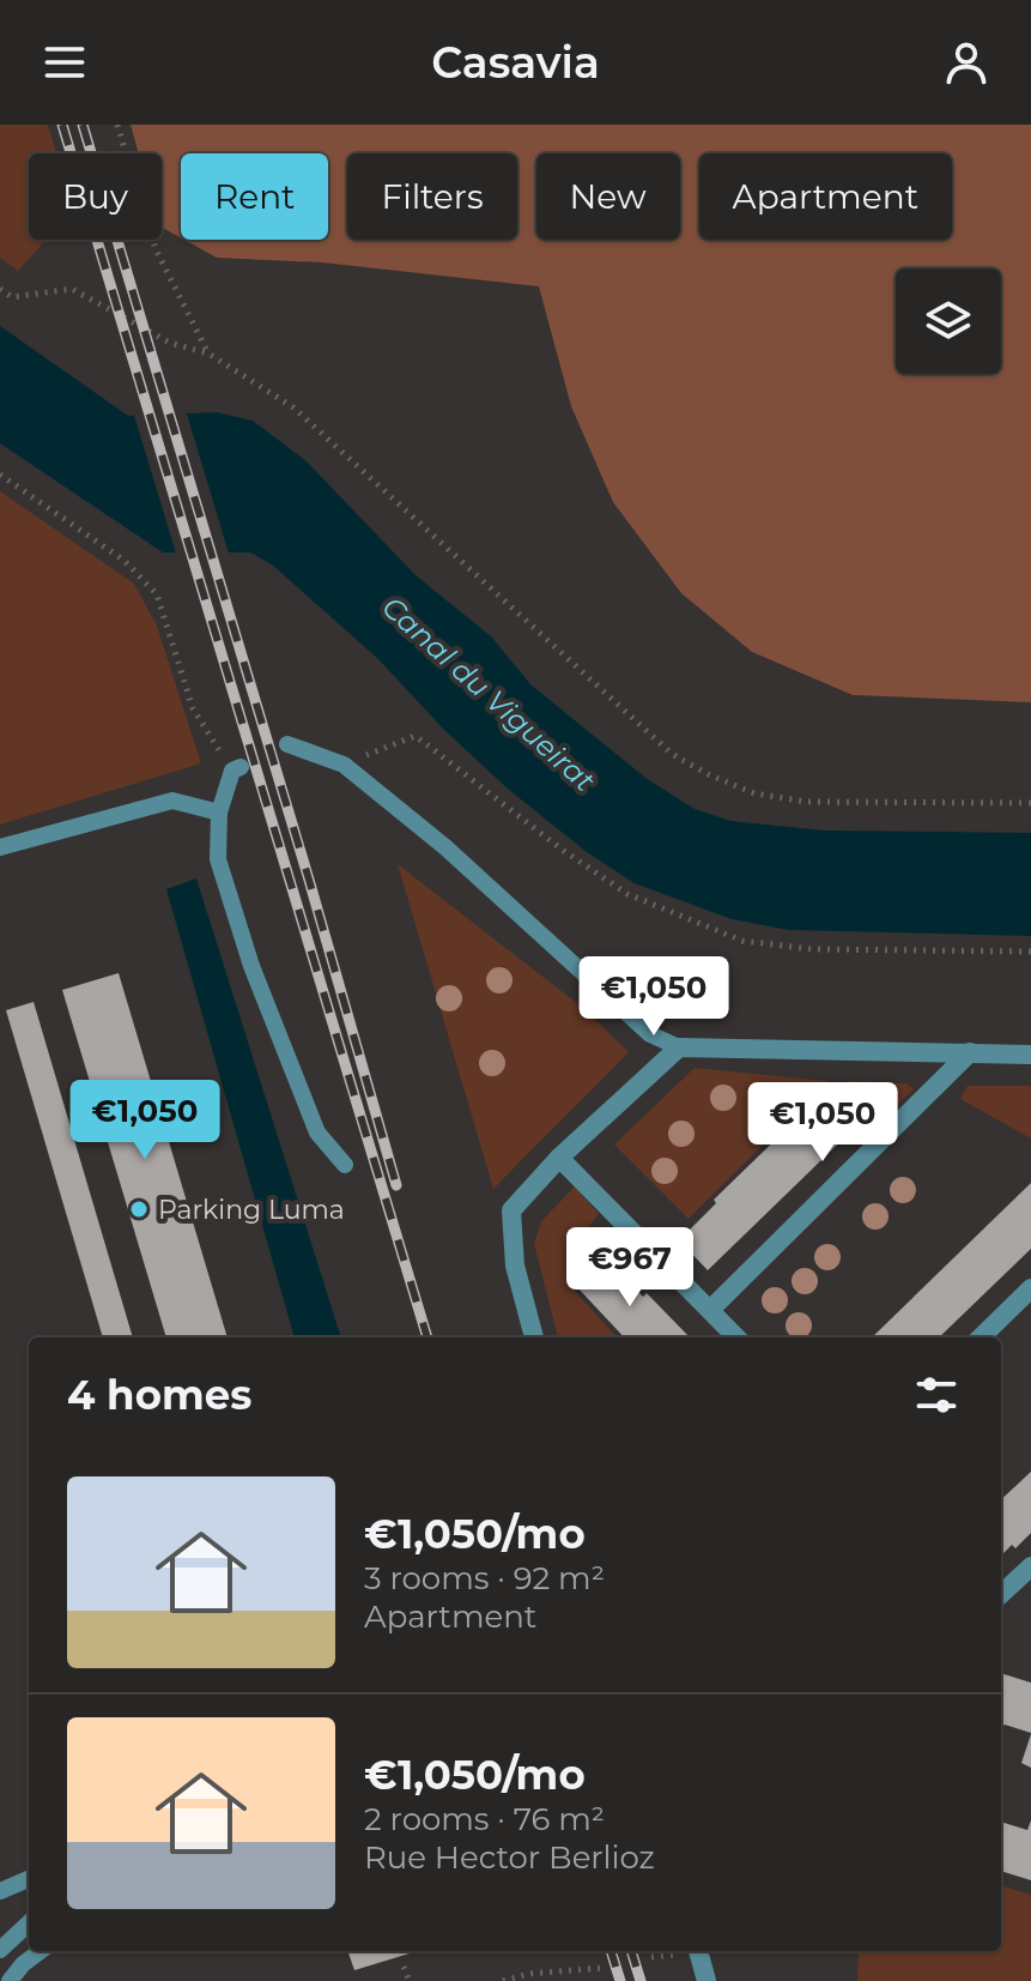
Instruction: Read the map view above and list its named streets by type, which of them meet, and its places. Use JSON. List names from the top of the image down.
{
  "water": ["Canal du Vigueirat"],
  "places": ["Parking Luma"],
  "page": {
    "header": "Casavia",
    "chip": [
      "Buy",
      "Rent",
      "Filters",
      "New",
      "Apartment"
    ],
    "price": [
      "€1,050",
      "€1,050",
      "€1,050",
      "€967"
    ],
    "heading": "4 homes",
    "list": [
      {
        "name": "€1,050/mo",
        "note": "3 rooms · 92 m² · Apartment"
      },
      {
        "name": "€1,050/mo",
        "note": "2 rooms · 76 m² · Rue Hector Berlioz"
      }
    ]
  }
}
